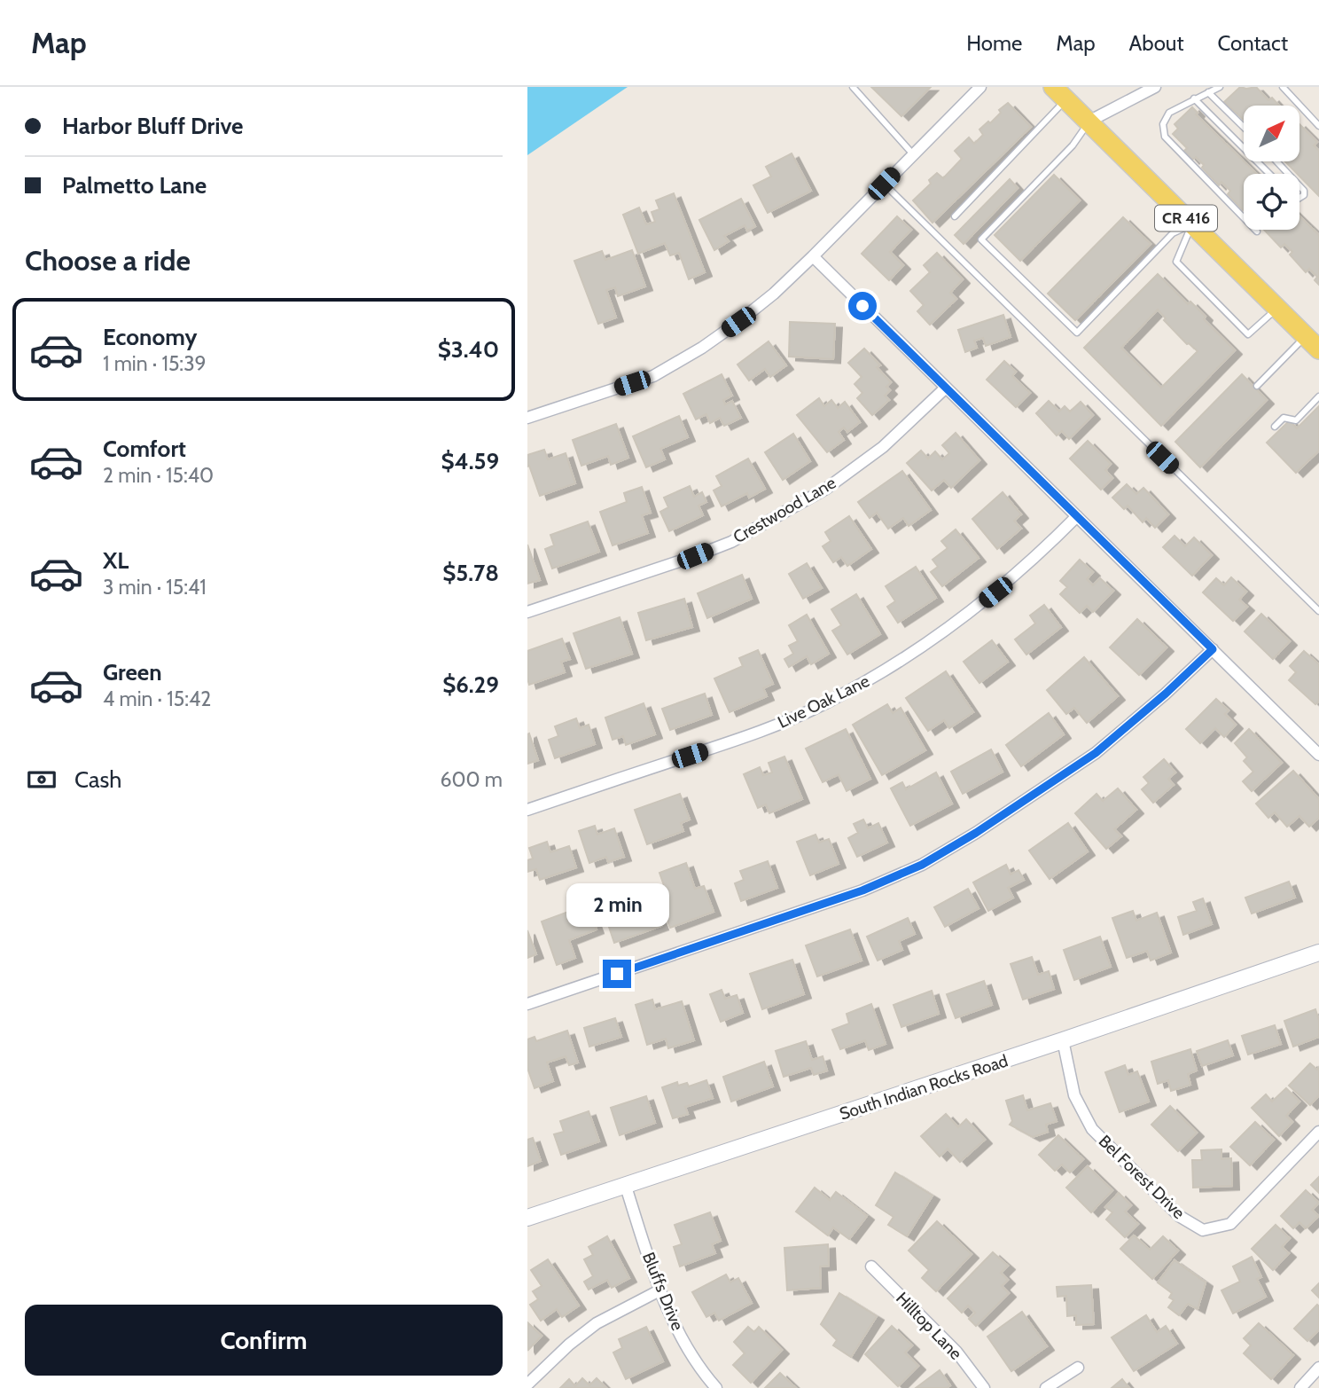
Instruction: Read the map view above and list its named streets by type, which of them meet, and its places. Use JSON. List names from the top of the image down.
{
  "streets": {
    "main road": ["CR 416"],
    "street": [
      "Crestwood Lane",
      "Live Oak Lane",
      "South Indian Rocks Road",
      "Bel Forest Drive",
      "Bluffs Drive",
      "Hilltop Lane"
    ]
  },
  "crossings": [
    ["South Indian Rocks Road", "Bel Forest Drive"],
    ["South Indian Rocks Road", "Bluffs Drive"]
  ],
  "north": "top right",
  "page": {
    "header": "Map",
    "nav": [
      "Home",
      "Map",
      "About",
      "Contact"
    ],
    "banner": ["Harbor Bluff Drive", "Palmetto Lane"],
    "heading": "Choose a ride",
    "list": [
      {
        "name": "Economy",
        "note": "1 min · 15:39",
        "value": "$3.40"
      },
      {
        "name": "Comfort",
        "note": "2 min · 15:40",
        "value": "$4.59"
      },
      {
        "name": "XL",
        "note": "3 min · 15:41",
        "value": "$5.78"
      },
      {
        "name": "Green",
        "note": "4 min · 15:42",
        "value": "$6.29"
      }
    ],
    "pay": ["Cash", "600 m"],
    "bubble": "2 min",
    "buttons": "Confirm"
  }
}
